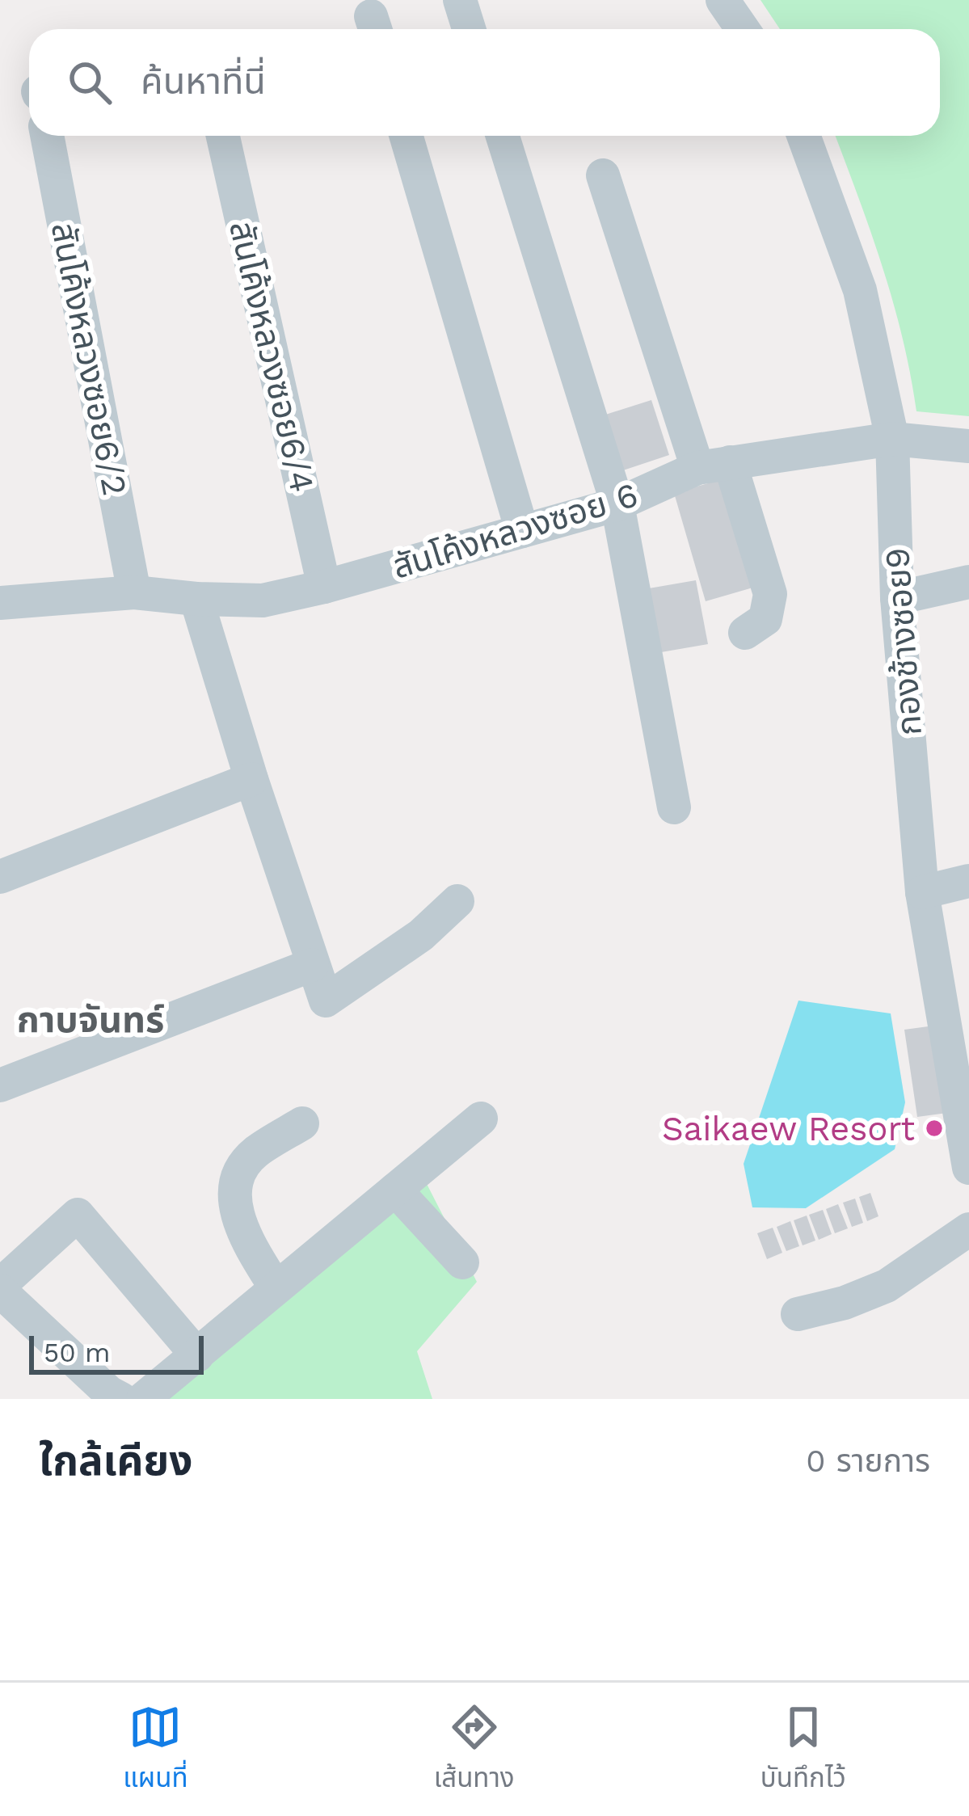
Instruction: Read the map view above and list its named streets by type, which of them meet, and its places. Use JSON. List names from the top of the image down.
{
  "streets": {
    "street": [
      "สันโค้งหลวงซอย6/4",
      "สันโค้งหลวงซอย6/2",
      "สันโค้งหลวงซอย 6",
      "กองช้างซอย9"
    ]
  },
  "crossings": [
    ["สันโค้งหลวงซอย6/4", "สันโค้งหลวงซอย 6"],
    ["สันโค้งหลวงซอย6/2", "สันโค้งหลวงซอย 6"],
    ["สันโค้งหลวงซอย 6", "กองช้างซอย9"]
  ],
  "districts": ["กาบจันทร์"],
  "places": ["Saikaew Resort"],
  "scale_bar": "50 m",
  "page": {
    "search": "ค้นหาที่นี่",
    "scale": "50 m",
    "heading": ["ใกล้เคียง", "0 รายการ"],
    "nav": ["แผนที่", "เส้นทาง", "บันทึกไว้"]
  }
}
